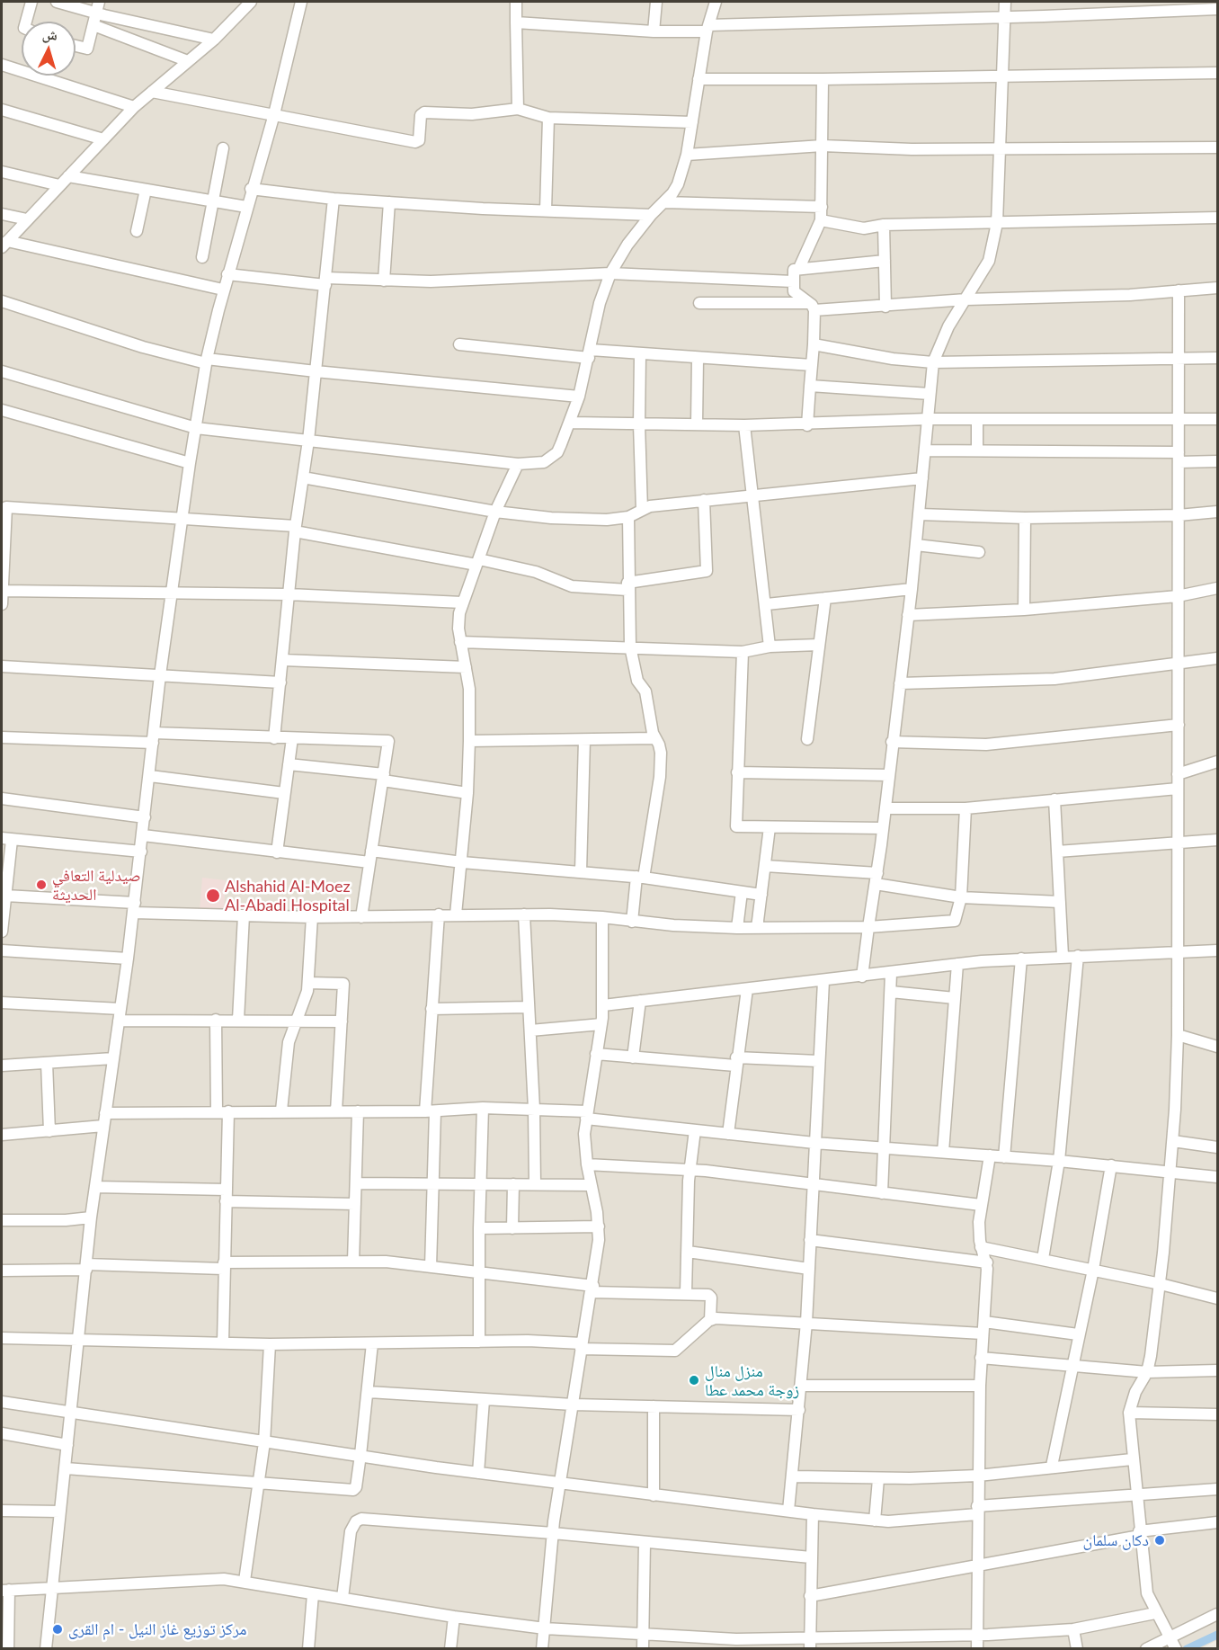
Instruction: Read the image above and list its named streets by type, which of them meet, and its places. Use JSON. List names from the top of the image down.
{
  "places": [
    "صيدلية التعافي الحديثة",
    "Alshahid Al-Moez Al-Abadi Hospital",
    "منزل منال زوجة محمد عطا",
    "دكان سلمان",
    "مركز توزيع غاز النيل - ام القرى"
  ],
  "north": "top"
}
